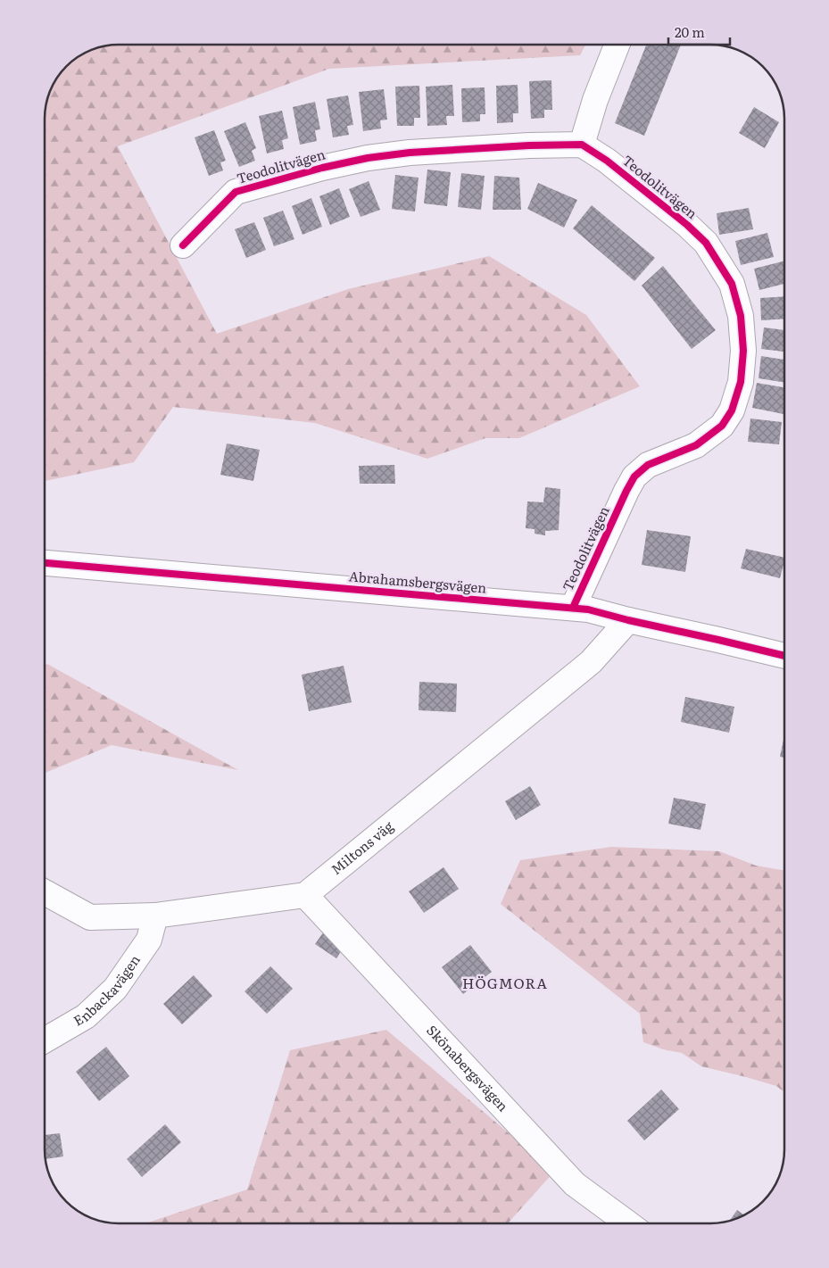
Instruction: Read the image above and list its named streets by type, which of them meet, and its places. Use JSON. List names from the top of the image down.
{
  "streets": {
    "street": [
      "Teodolitvägen",
      "Abrahamsbergsvägen",
      "Miltons väg",
      "Enbackavägen",
      "Skönabergsvägen"
    ]
  },
  "crossings": [
    ["Teodolitvägen", "Abrahamsbergsvägen"],
    ["Abrahamsbergsvägen", "Miltons väg"],
    ["Miltons väg", "Skönabergsvägen"]
  ],
  "districts": ["HÖGMORA"],
  "scale_bar": "20 m"
}
